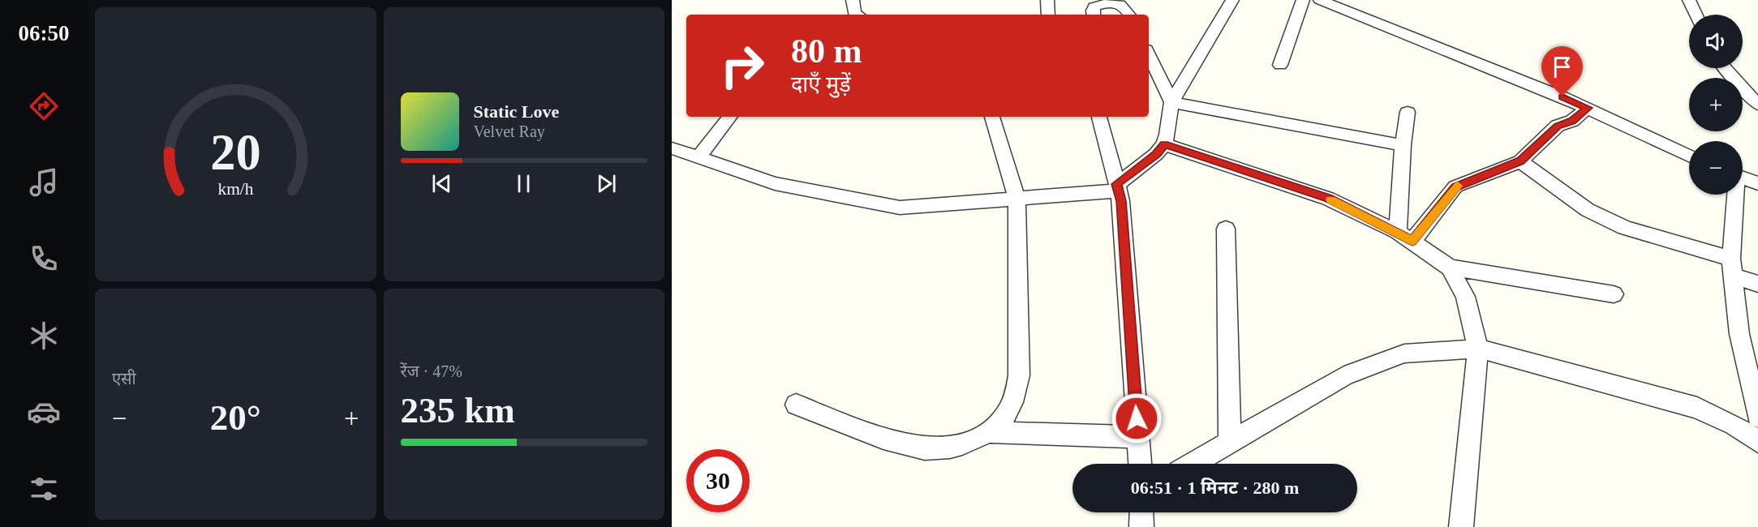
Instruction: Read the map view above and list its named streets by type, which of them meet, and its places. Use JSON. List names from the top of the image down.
{
  "page": {
    "tabs": "06:50",
    "map_buttons": ["+", "−"],
    "turn": ["80 m", "दाएँ मुड़ें"],
    "song": ["Static Love", "Velvet Ray"],
    "tile": [
      "एसी",
      ["रेंज · 47%", "235 km"]
    ],
    "heat": ["−", "20°", "+"],
    "limit": "30",
    "trip": "06:51 · 1 मिनट · 280 m",
    "gauge": ["20", "km/h"]
  }
}
